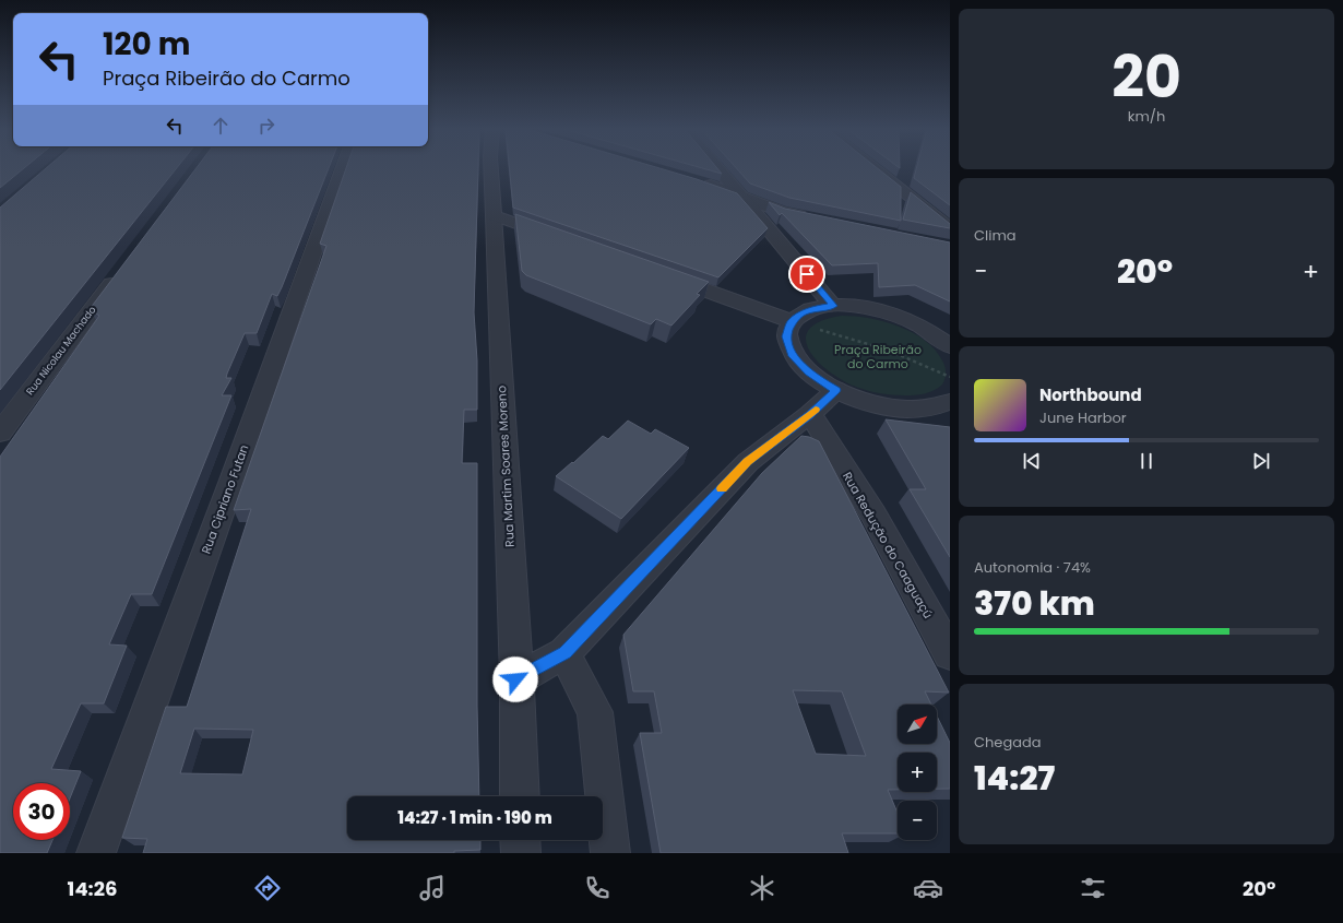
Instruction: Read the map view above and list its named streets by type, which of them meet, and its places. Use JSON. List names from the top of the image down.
{
  "streets": {
    "street": [
      "Rua Nicolau Machado",
      "Rua Martim Soares Moreno",
      "Rua Cipriano Futan",
      "Rua Redução do Caaguaçú"
    ]
  },
  "parks": ["Praça Ribeirão do Carmo"],
  "north": "top right",
  "page": {
    "tile": [
      ["20", "km/h"],
      "Clima",
      ["Autonomia · 74%", "370 km"],
      ["Chegada", "14:27"]
    ],
    "turn": ["120 m", "Praça Ribeirão do Carmo"],
    "heat": ["−", "20°", "+"],
    "song": ["Northbound", "June Harbor"],
    "map_buttons": ["+", "−"],
    "limit": "30",
    "trip": "14:27 · 1 min · 190 m",
    "tabs": ["14:26", "20°"]
  }
}
